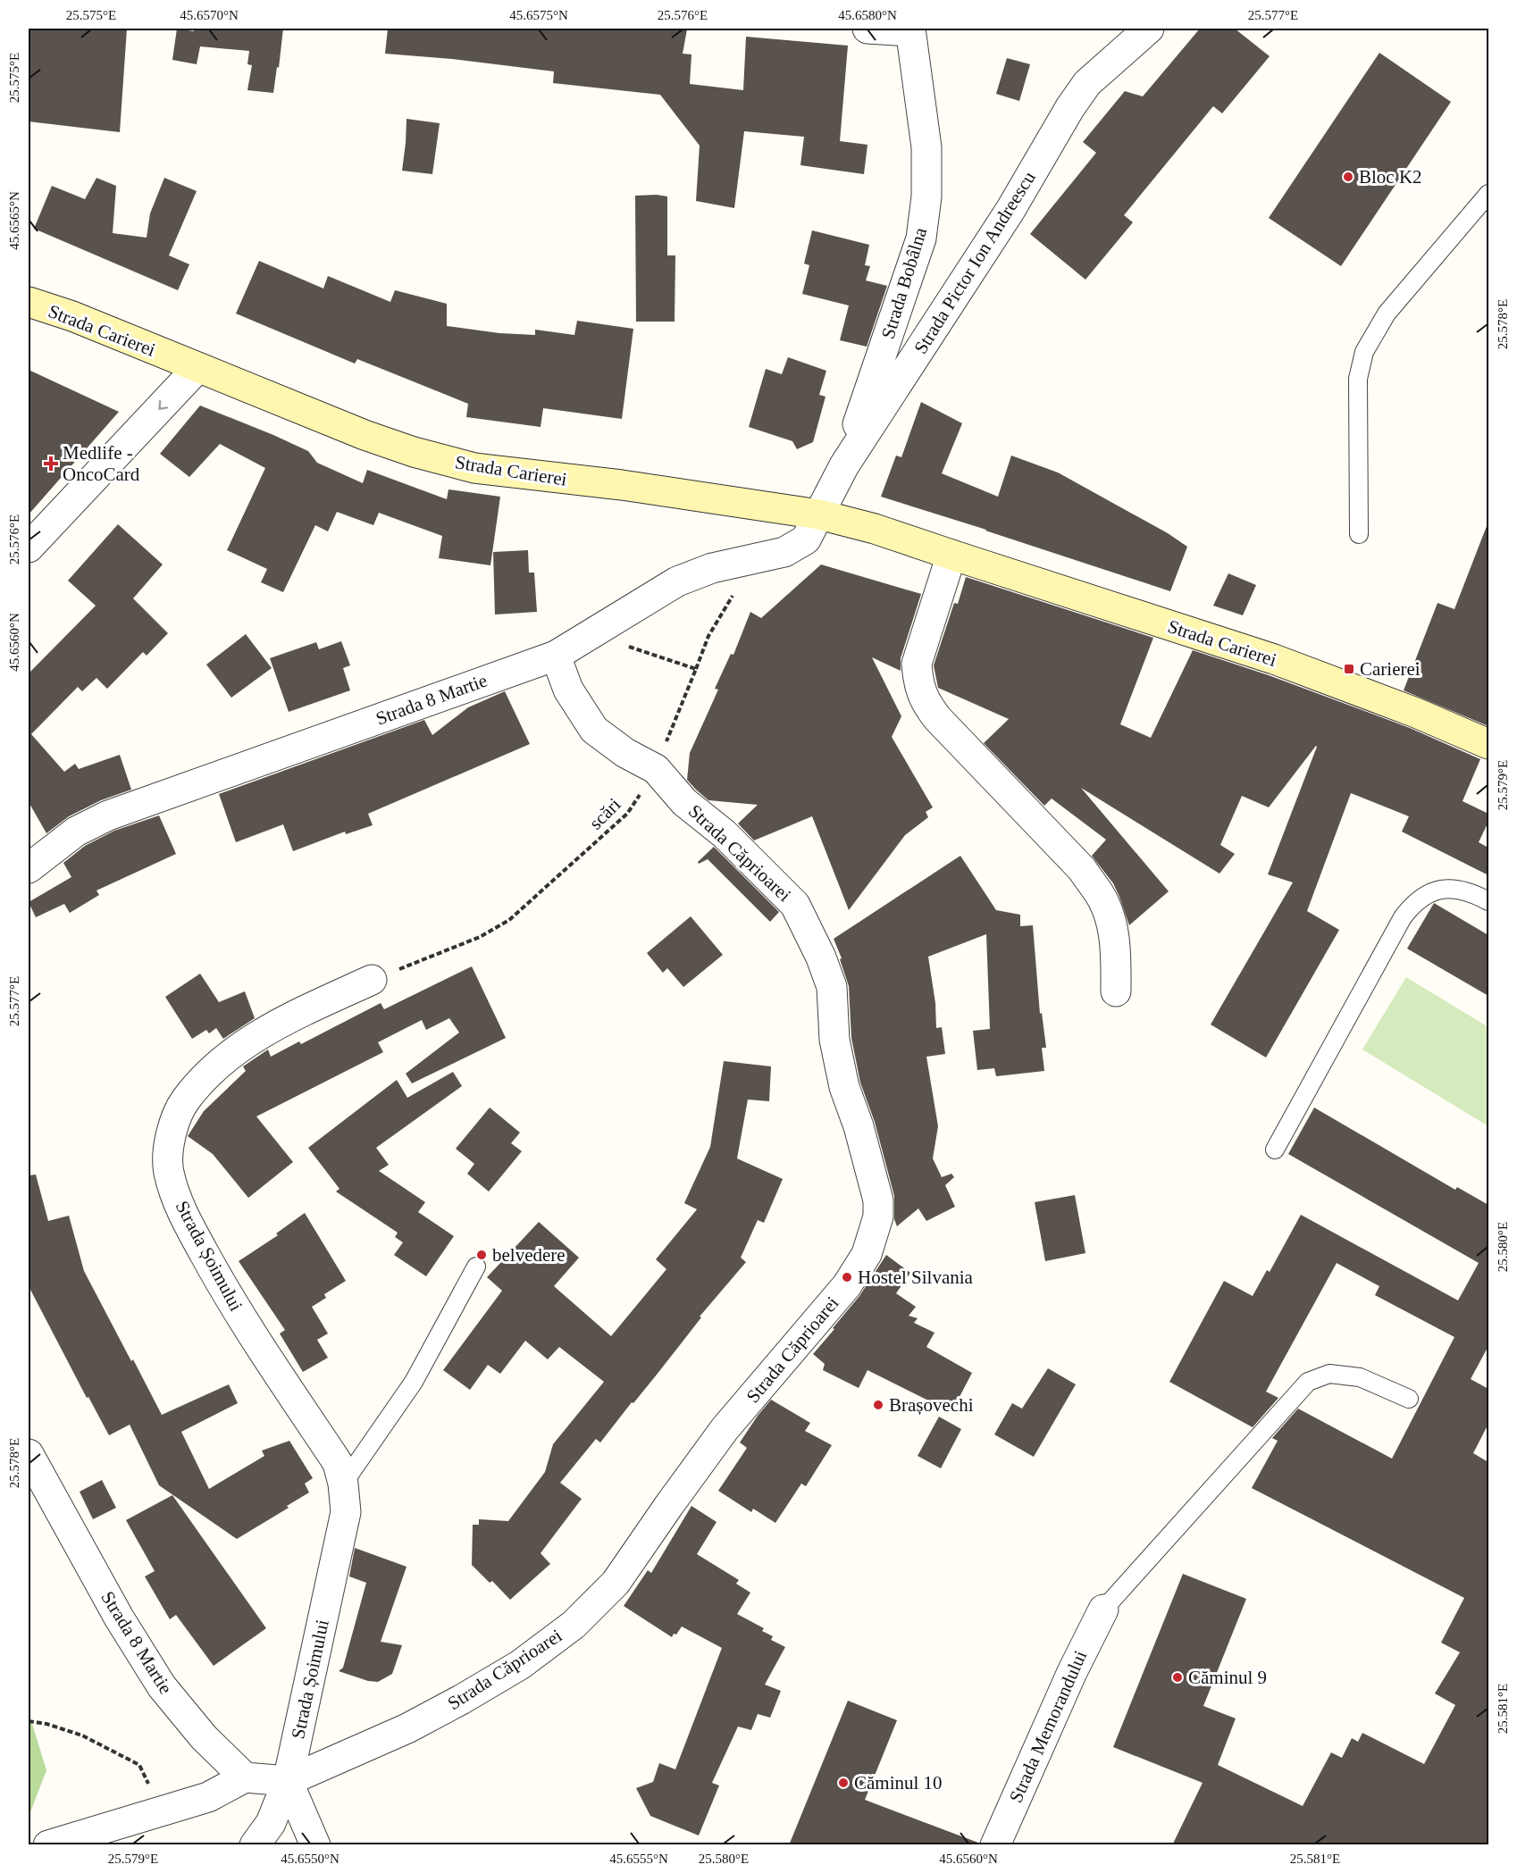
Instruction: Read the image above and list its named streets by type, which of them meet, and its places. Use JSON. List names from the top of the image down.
{
  "streets": {
    "street": [
      "Strada Pictor Ion Andreescu",
      "Strada Bobâlna",
      "Strada Carierei",
      "Strada 8 Martie",
      "Strada Căprioarei",
      "Strada Șoimului",
      "Strada Memorandului"
    ],
    "path": ["scări"]
  },
  "crossings": [
    ["Strada Pictor Ion Andreescu", "Strada Bobâlna"],
    ["Strada Pictor Ion Andreescu", "Strada Carierei"],
    ["Strada Pictor Ion Andreescu", "Strada 8 Martie"],
    ["Strada Carierei", "Strada 8 Martie"],
    ["Strada 8 Martie", "scări"],
    ["Strada 8 Martie", "Strada Căprioarei"],
    ["scări", "Strada Căprioarei"],
    ["scări", "Strada Șoimului"],
    ["Strada Căprioarei", "Strada Șoimului"]
  ],
  "places": {
    "other": [
      "Bloc K2",
      "belvedere",
      "Hostel Silvania",
      "Brașovechi",
      "Căminul 9",
      "Căminul 10"
    ],
    "health": ["Medlife - OncoCard"],
    "transit": ["Carierei"]
  },
  "coordinates": [
    "25.575°E",
    "45.6570°N",
    "45.6575°N",
    "25.576°E",
    "45.6580°N",
    "25.577°E",
    "45.6565°N",
    "25.578°E",
    "45.6560°N",
    "25.579°E",
    "25.580°E",
    "25.581°E",
    "45.6550°N",
    "45.6555°N"
  ]
}
